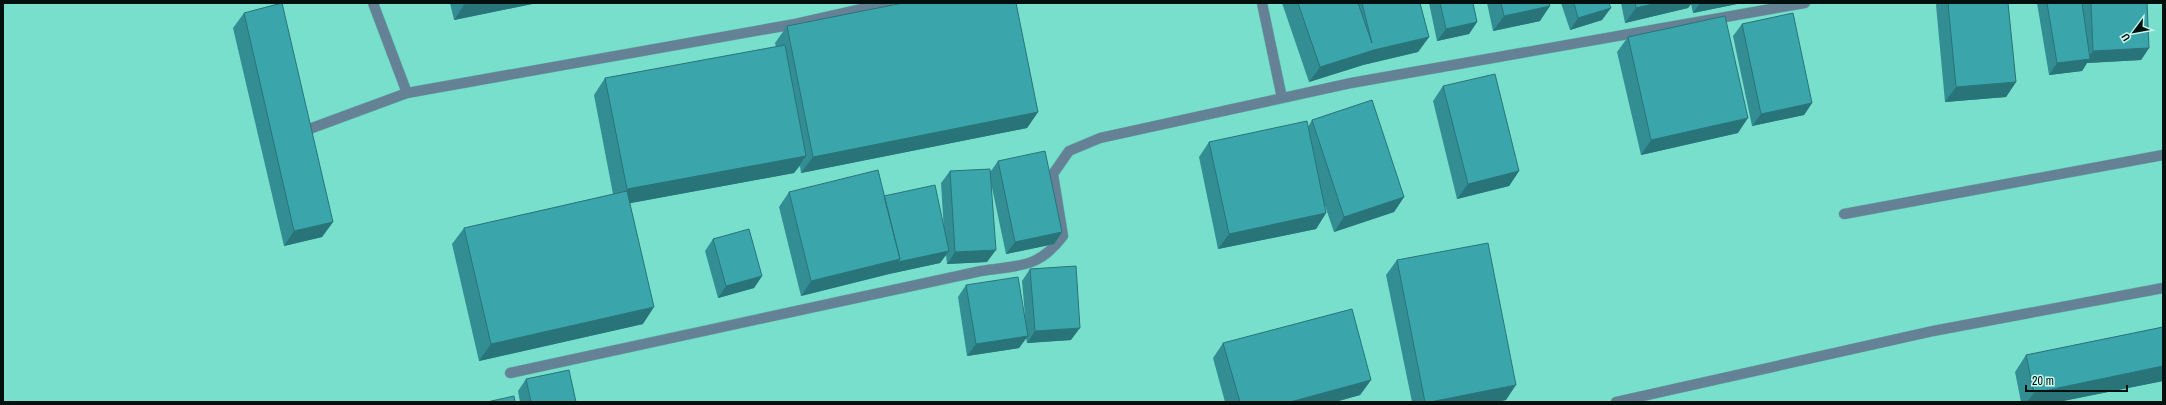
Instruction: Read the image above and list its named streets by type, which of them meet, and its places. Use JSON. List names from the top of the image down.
{
  "scale_bar": "20 m",
  "north": "bottom left"
}
